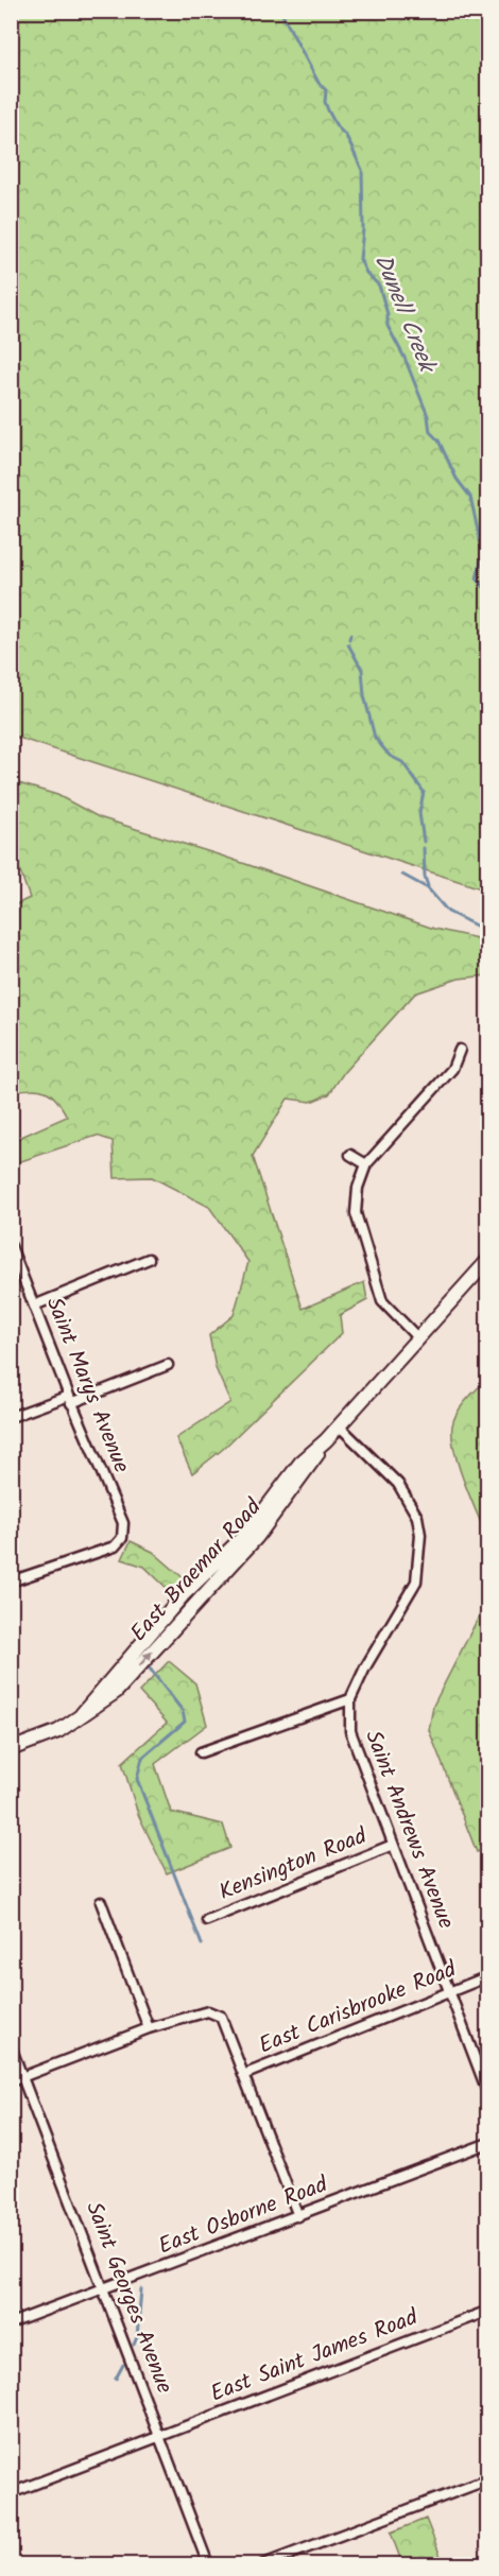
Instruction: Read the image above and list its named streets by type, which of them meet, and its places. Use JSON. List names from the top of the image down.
{
  "streets": {
    "street": [
      "Saint Marys Avenue",
      "East Braemar Road",
      "Saint Andrews Avenue",
      "Kensington Road",
      "East Carisbrooke Road",
      "East Osborne Road",
      "Saint Georges Avenue",
      "East Saint James Road"
    ]
  },
  "crossings": [
    ["East Braemar Road", "Saint Andrews Avenue"],
    ["Saint Andrews Avenue", "Kensington Road"],
    ["Saint Andrews Avenue", "East Carisbrooke Road"],
    ["East Osborne Road", "Saint Georges Avenue"],
    ["Saint Georges Avenue", "East Saint James Road"]
  ],
  "water": ["Dunell Creek"]
}
